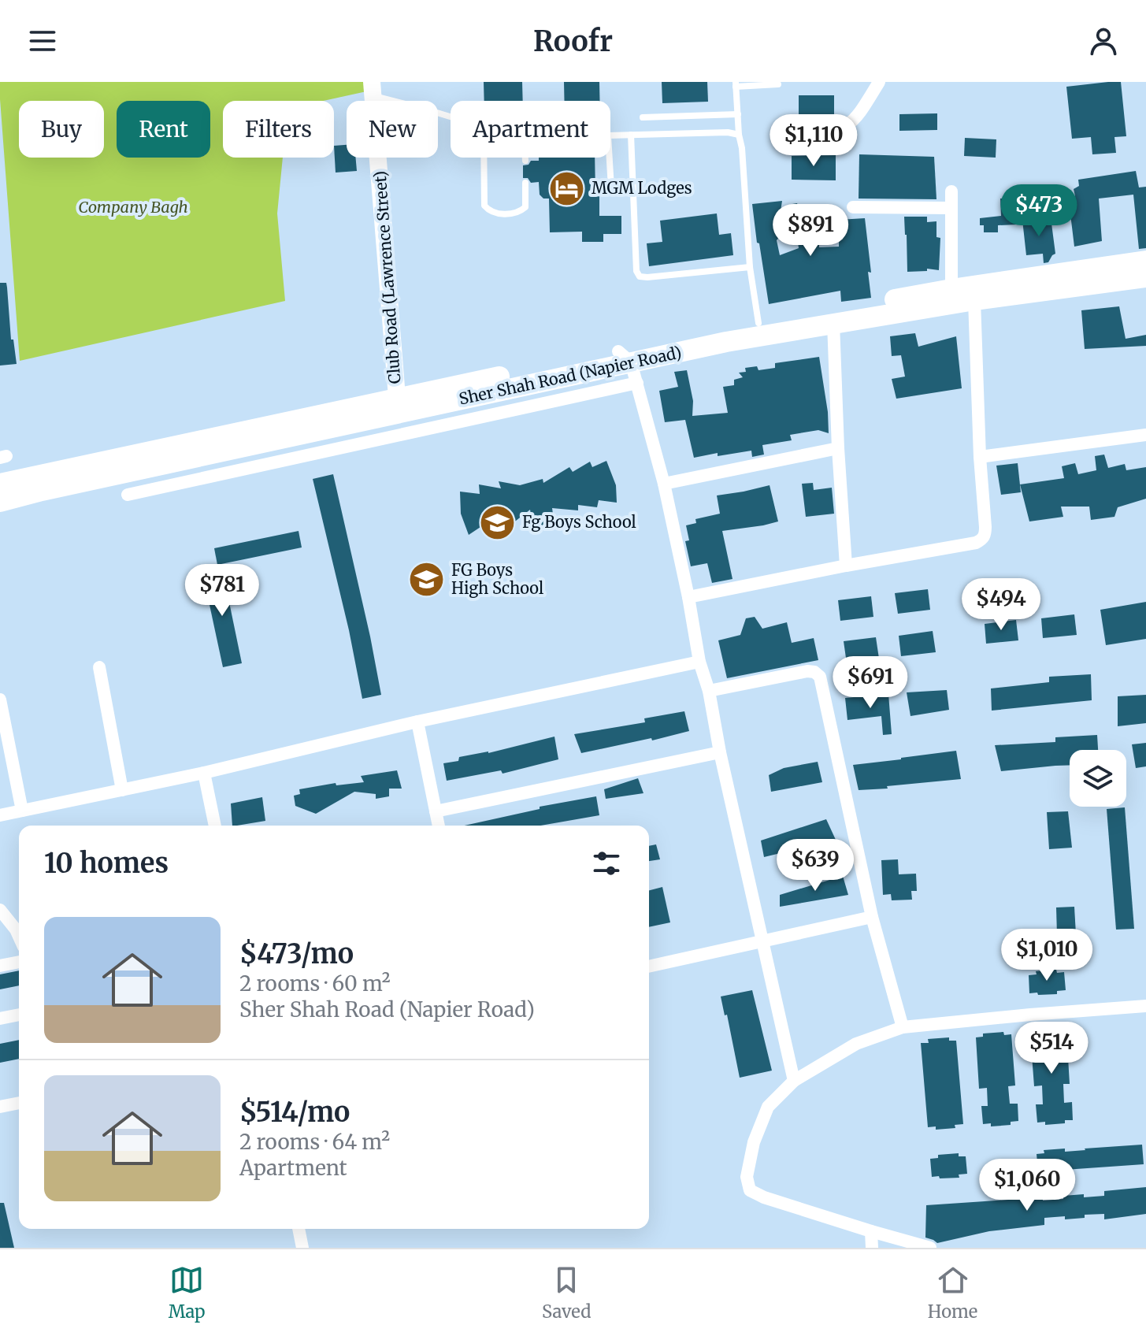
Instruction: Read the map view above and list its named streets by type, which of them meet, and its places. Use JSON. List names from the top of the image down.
{
  "streets": {
    "main road": ["Sher Shah Road (Napier Road)"],
    "street": ["Club Road (Lawrence Street)"]
  },
  "crossings": [
    ["Club Road (Lawrence Street)", "Sher Shah Road (Napier Road)"]
  ],
  "parks": ["Company Bagh"],
  "places": {
    "hotel": ["MGM Lodges"],
    "school or university": ["Fg Boys School", "FG Boys High School"]
  },
  "page": {
    "header": "Roofr",
    "chip": [
      "Buy",
      "Rent",
      "Filters",
      "New",
      "Apartment"
    ],
    "price": [
      "$1,110",
      "$473",
      "$891",
      "$781",
      "$494",
      "$691",
      "$639",
      "$1,010",
      "$514",
      "$1,060"
    ],
    "heading": "10 homes",
    "list": [
      {
        "name": "$473/mo",
        "note": "2 rooms · 60 m² · Sher Shah Road (Napier Road)"
      },
      {
        "name": "$514/mo",
        "note": "2 rooms · 64 m² · Apartment"
      }
    ],
    "tabs": ["Map", "Saved", "Home"]
  }
}
